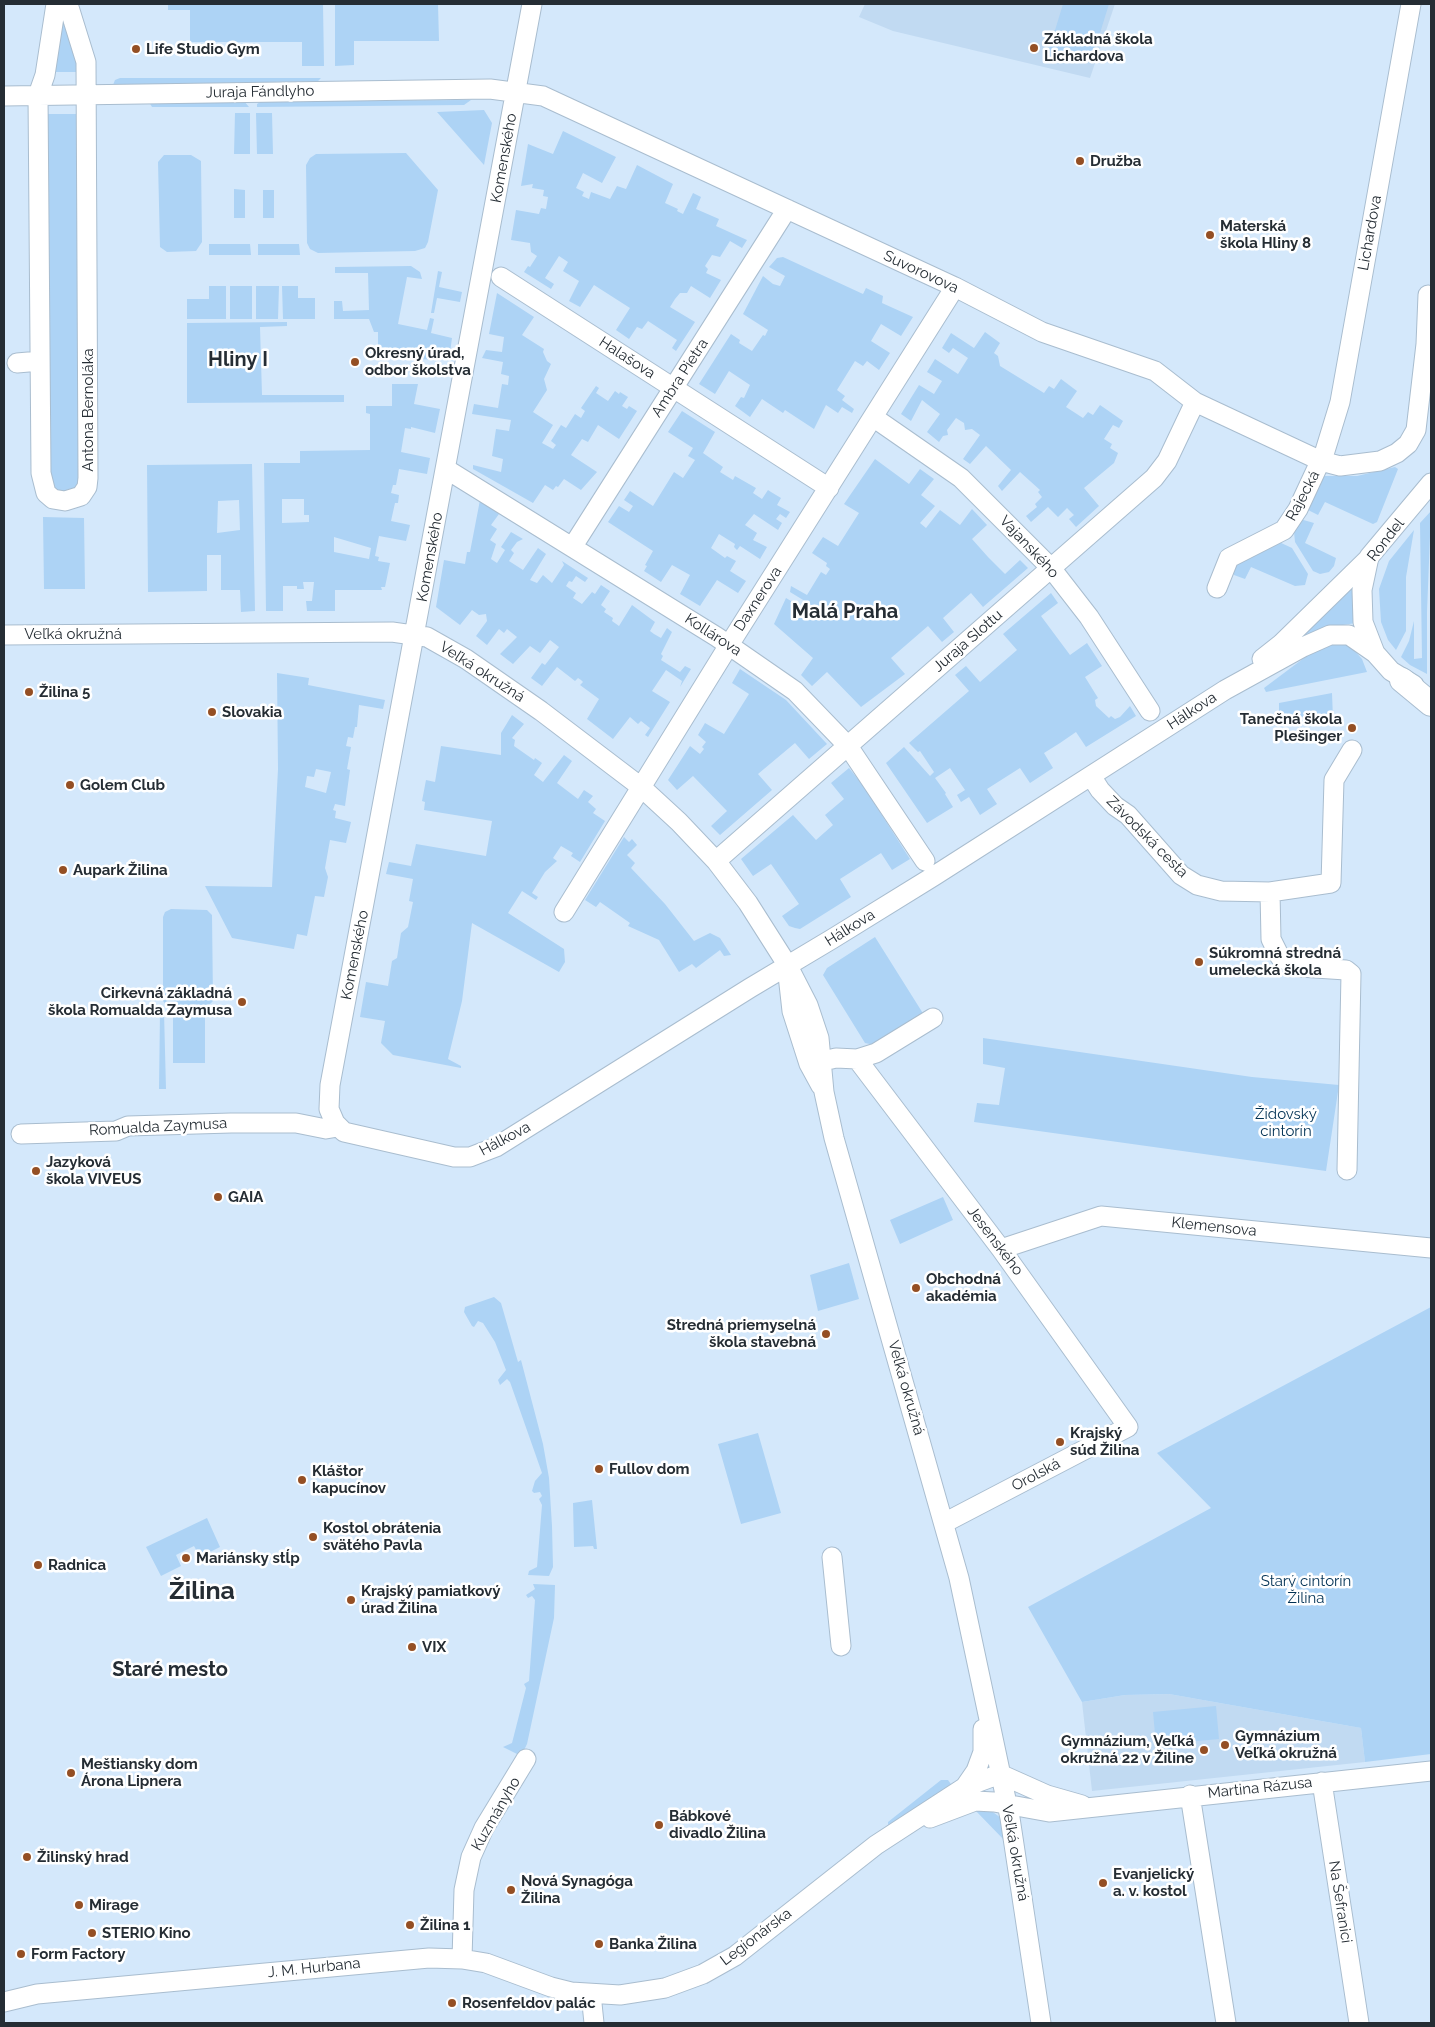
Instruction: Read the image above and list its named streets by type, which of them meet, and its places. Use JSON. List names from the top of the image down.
{
  "streets": {
    "street": [
      "Juraja Fándlyho",
      "Komenského",
      "Lichardova",
      "Suvorovova",
      "Halašova",
      "Ambra Pietra",
      "Antona Bernoláka",
      "Rajecká",
      "Rondel",
      "Vajanského",
      "Daxnerova",
      "Veľká okružná",
      "Kollárova",
      "Juraja Slottu",
      "Hálkova",
      "Závodská cesta",
      "Romualda Zaymusa",
      "Klemensova",
      "Jesenského",
      "Orolská",
      "Martina Rázusa",
      "Kuzmányho",
      "Na Šefranici",
      "Legionárska",
      "J. M. Hurbana"
    ]
  },
  "crossings": [
    ["Juraja Fándlyho", "Komenského"],
    ["Juraja Fándlyho", "Suvorovova"],
    ["Juraja Fándlyho", "Antona Bernoláka"],
    ["Komenského", "Suvorovova"],
    ["Komenského", "Veľká okružná"],
    ["Komenského", "Kollárova"],
    ["Komenského", "Romualda Zaymusa"],
    ["Lichardova", "Suvorovova"],
    ["Lichardova", "Rajecká"],
    ["Suvorovova", "Ambra Pietra"],
    ["Suvorovova", "Rajecká"],
    ["Suvorovova", "Daxnerova"],
    ["Suvorovova", "Juraja Slottu"],
    ["Halašova", "Ambra Pietra"],
    ["Halašova", "Daxnerova"],
    ["Ambra Pietra", "Kollárova"],
    ["Rondel", "Hálkova"],
    ["Vajanského", "Daxnerova"],
    ["Vajanského", "Juraja Slottu"],
    ["Daxnerova", "Veľká okružná"],
    ["Daxnerova", "Kollárova"],
    ["Veľká okružná", "Juraja Slottu"],
    ["Veľká okružná", "Hálkova"],
    ["Veľká okružná", "Orolská"],
    ["Veľká okružná", "Martina Rázusa"],
    ["Veľká okružná", "Legionárska"],
    ["Kollárova", "Juraja Slottu"],
    ["Hálkova", "Závodská cesta"],
    ["Hálkova", "Romualda Zaymusa"],
    ["Klemensova", "Jesenského"],
    ["Jesenského", "Orolská"],
    ["Martina Rázusa", "Na Šefranici"],
    ["Martina Rázusa", "Legionárska"],
    ["Kuzmányho", "J. M. Hurbana"],
    ["Legionárska", "J. M. Hurbana"]
  ],
  "districts": [
    "Hliny I",
    "Malá Praha",
    "Žilina",
    "Staré mesto"
  ],
  "parks": ["Židovský cintorín", "Starý cintorín Žilina"],
  "places": [
    "Základná škola Lichardova",
    "Life Studio Gym",
    "Družba",
    "Materská škola Hliny 8",
    "Okresný úrad, odbor školstva",
    "Žilina 5",
    "Slovakia",
    "Tanečná škola Plešinger",
    "Golem Club",
    "Aupark Žilina",
    "Súkromná stredná umelecká škola",
    "Cirkevná základná škola Romualda Zaymusa",
    "Jazyková škola VIVEUS",
    "GAIA",
    "Obchodná akadémia",
    "Stredná priemyselná škola stavebná",
    "Krajský súd Žilina",
    "Fullov dom",
    "Kláštor kapucínov",
    "Kostol obrátenia svätého Pavla",
    "Mariánsky stĺp",
    "Radnica",
    "Krajský pamiatkový úrad Žilina",
    "VIX",
    "Gymnázium Veľká okružná",
    "Gymnázium, Veľká okružná 22 v Žiline",
    "Meštiansky dom Árona Lipnera",
    "Bábkové divadlo Žilina",
    "Žilinský hrad",
    "Evanjelický a. v. kostol",
    "Nová Synagóga Žilina",
    "Mirage",
    "Žilina 1",
    "STERIO Kino",
    "Banka Žilina",
    "Form Factory",
    "Rosenfeldov palác"
  ]
}
